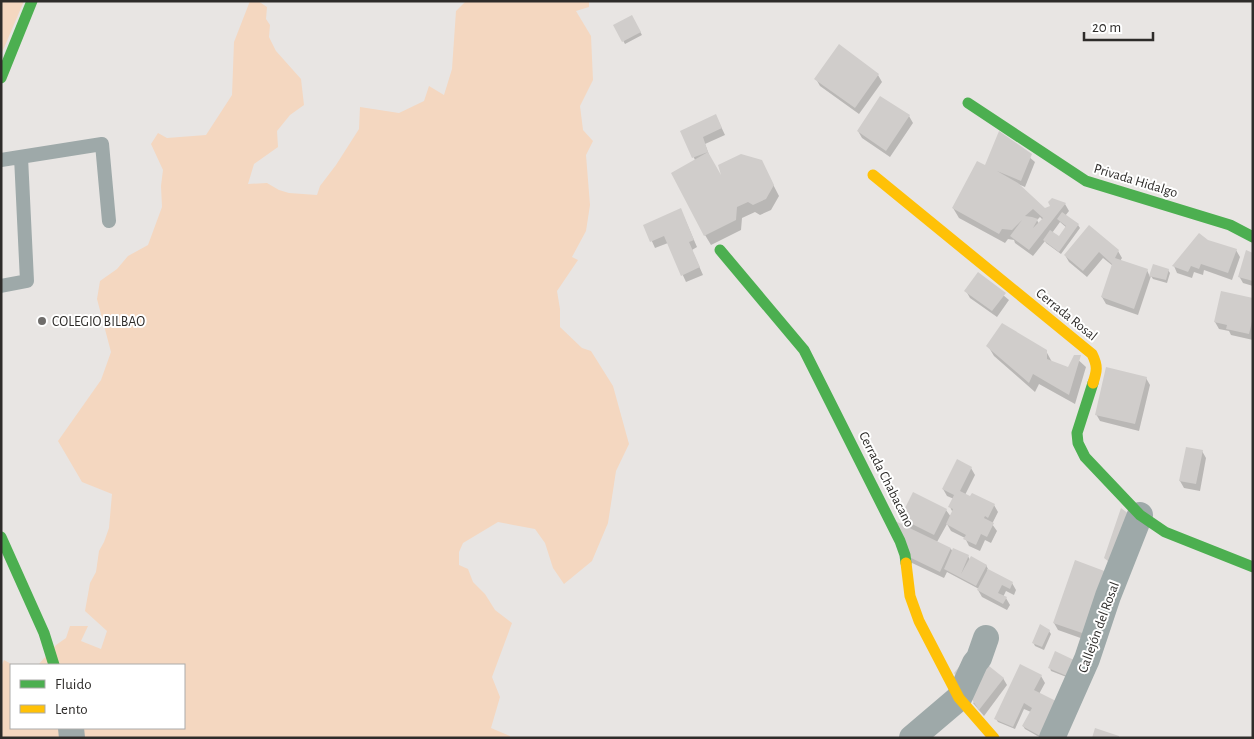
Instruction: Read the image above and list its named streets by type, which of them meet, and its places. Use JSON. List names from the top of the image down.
{
  "streets": {
    "street": [
      "Privada Hidalgo",
      "Cerrada Rosal",
      "Cerrada Chabacano",
      "Callejón del Rosal"
    ]
  },
  "crossings": [
    ["Cerrada Rosal", "Callejón del Rosal"]
  ],
  "places": ["COLEGIO BILBAO"],
  "legend": ["Fluido", "Lento"],
  "scale_bar": "20 m"
}
